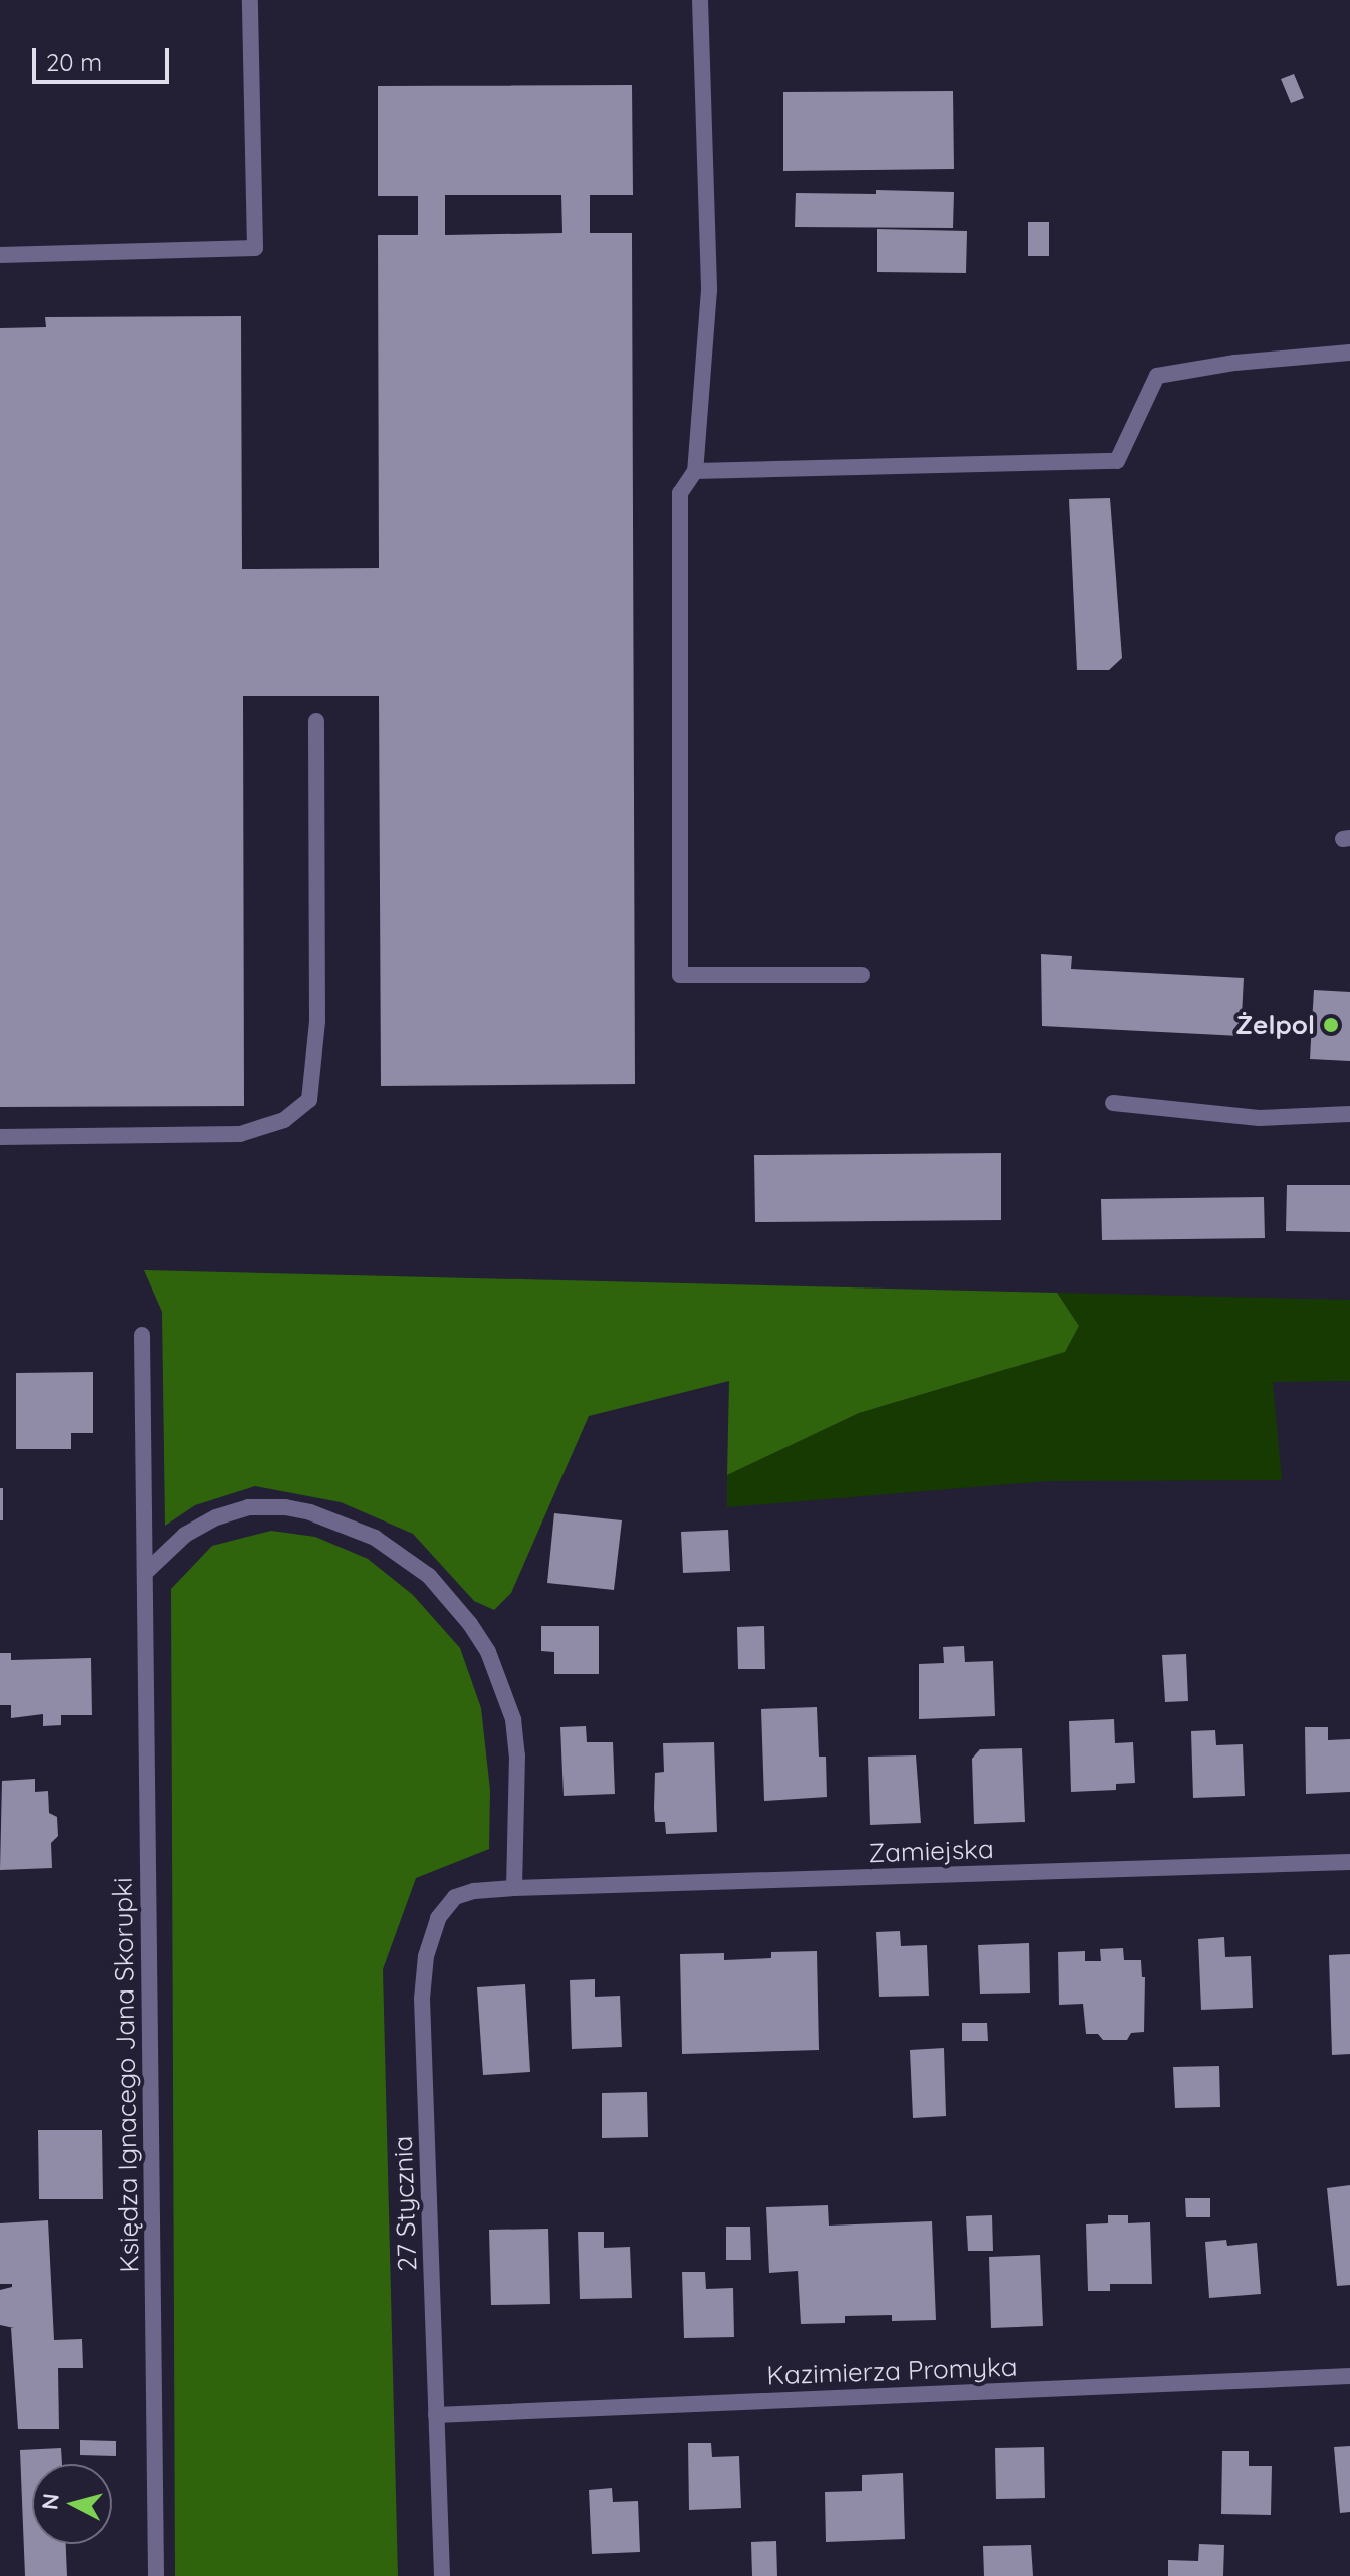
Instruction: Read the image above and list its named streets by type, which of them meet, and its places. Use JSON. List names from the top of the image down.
{
  "streets": {
    "street": [
      "Zamiejska",
      "Księdza Ignacego Jana Skorupki",
      "27 Stycznia",
      "Kazimierza Promyka"
    ]
  },
  "crossings": [
    ["Zamiejska", "27 Stycznia"],
    ["27 Stycznia", "Kazimierza Promyka"]
  ],
  "places": ["Żelpol"],
  "scale_bar": "20 m",
  "north": "left"
}
